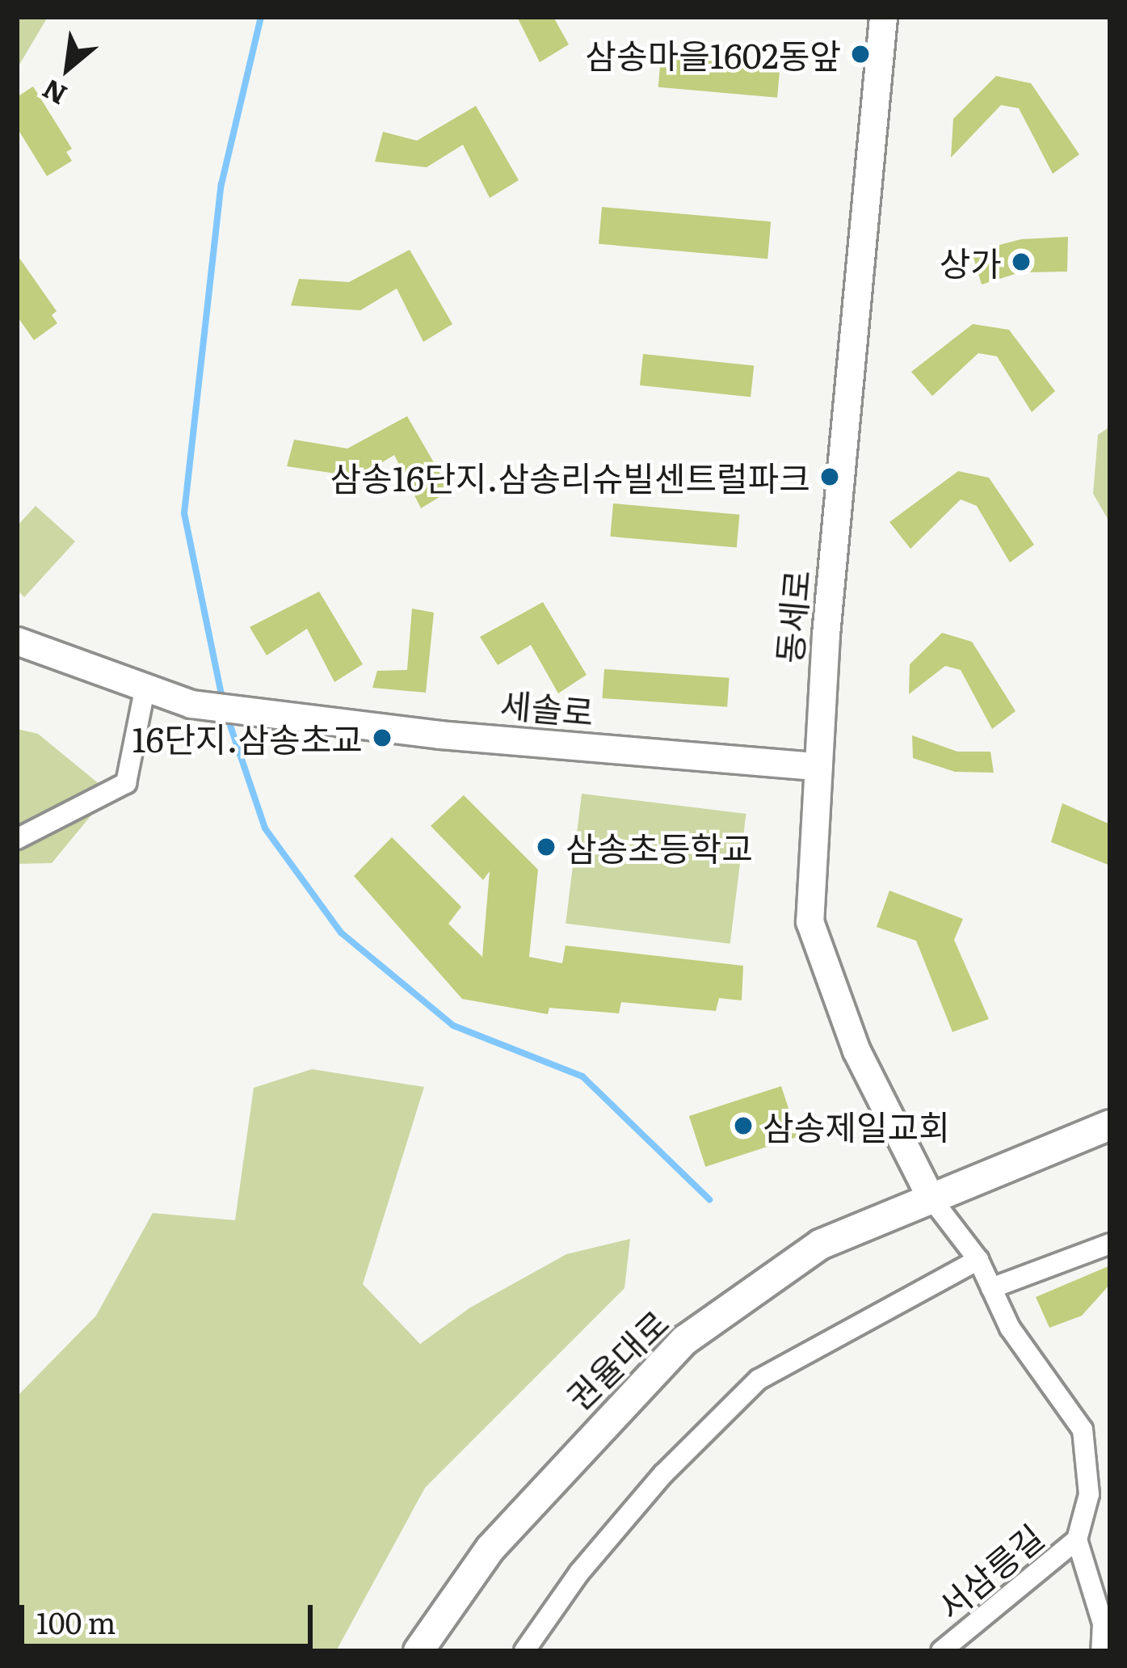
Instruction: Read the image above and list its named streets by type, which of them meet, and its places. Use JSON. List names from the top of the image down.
{
  "streets": {
    "main road": ["동세로", "세솔로", "권율대로"],
    "street": ["서삼릉길"]
  },
  "crossings": [
    ["동세로", "세솔로"],
    ["동세로", "권율대로"]
  ],
  "places": [
    "삼송마을1602동앞",
    "상가",
    "삼송16단지.삼송리슈빌센트럴파크",
    "16단지.삼송초교",
    "삼송초등학교",
    "삼송제일교회"
  ],
  "scale_bar": "100 m",
  "north": "bottom left"
}
